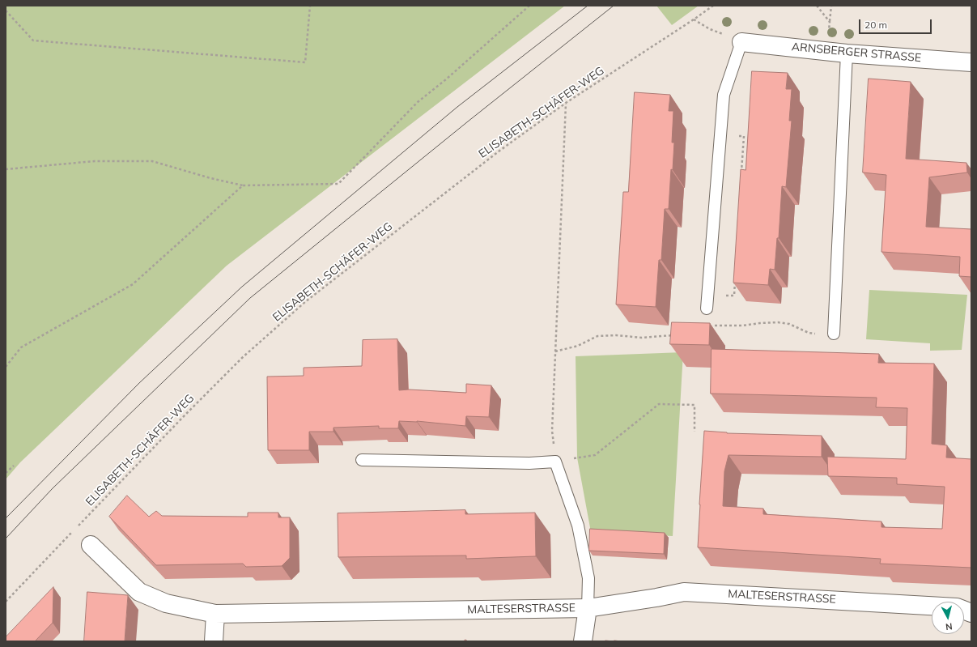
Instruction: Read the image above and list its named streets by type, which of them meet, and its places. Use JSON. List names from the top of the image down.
{
  "streets": {
    "street": ["ARNSBERGER STRASSE", "MALTESERSTRASSE"],
    "path": ["ELISABETH-SCHÄFER-WEG"]
  },
  "scale_bar": "20 m",
  "north": "bottom"
}
